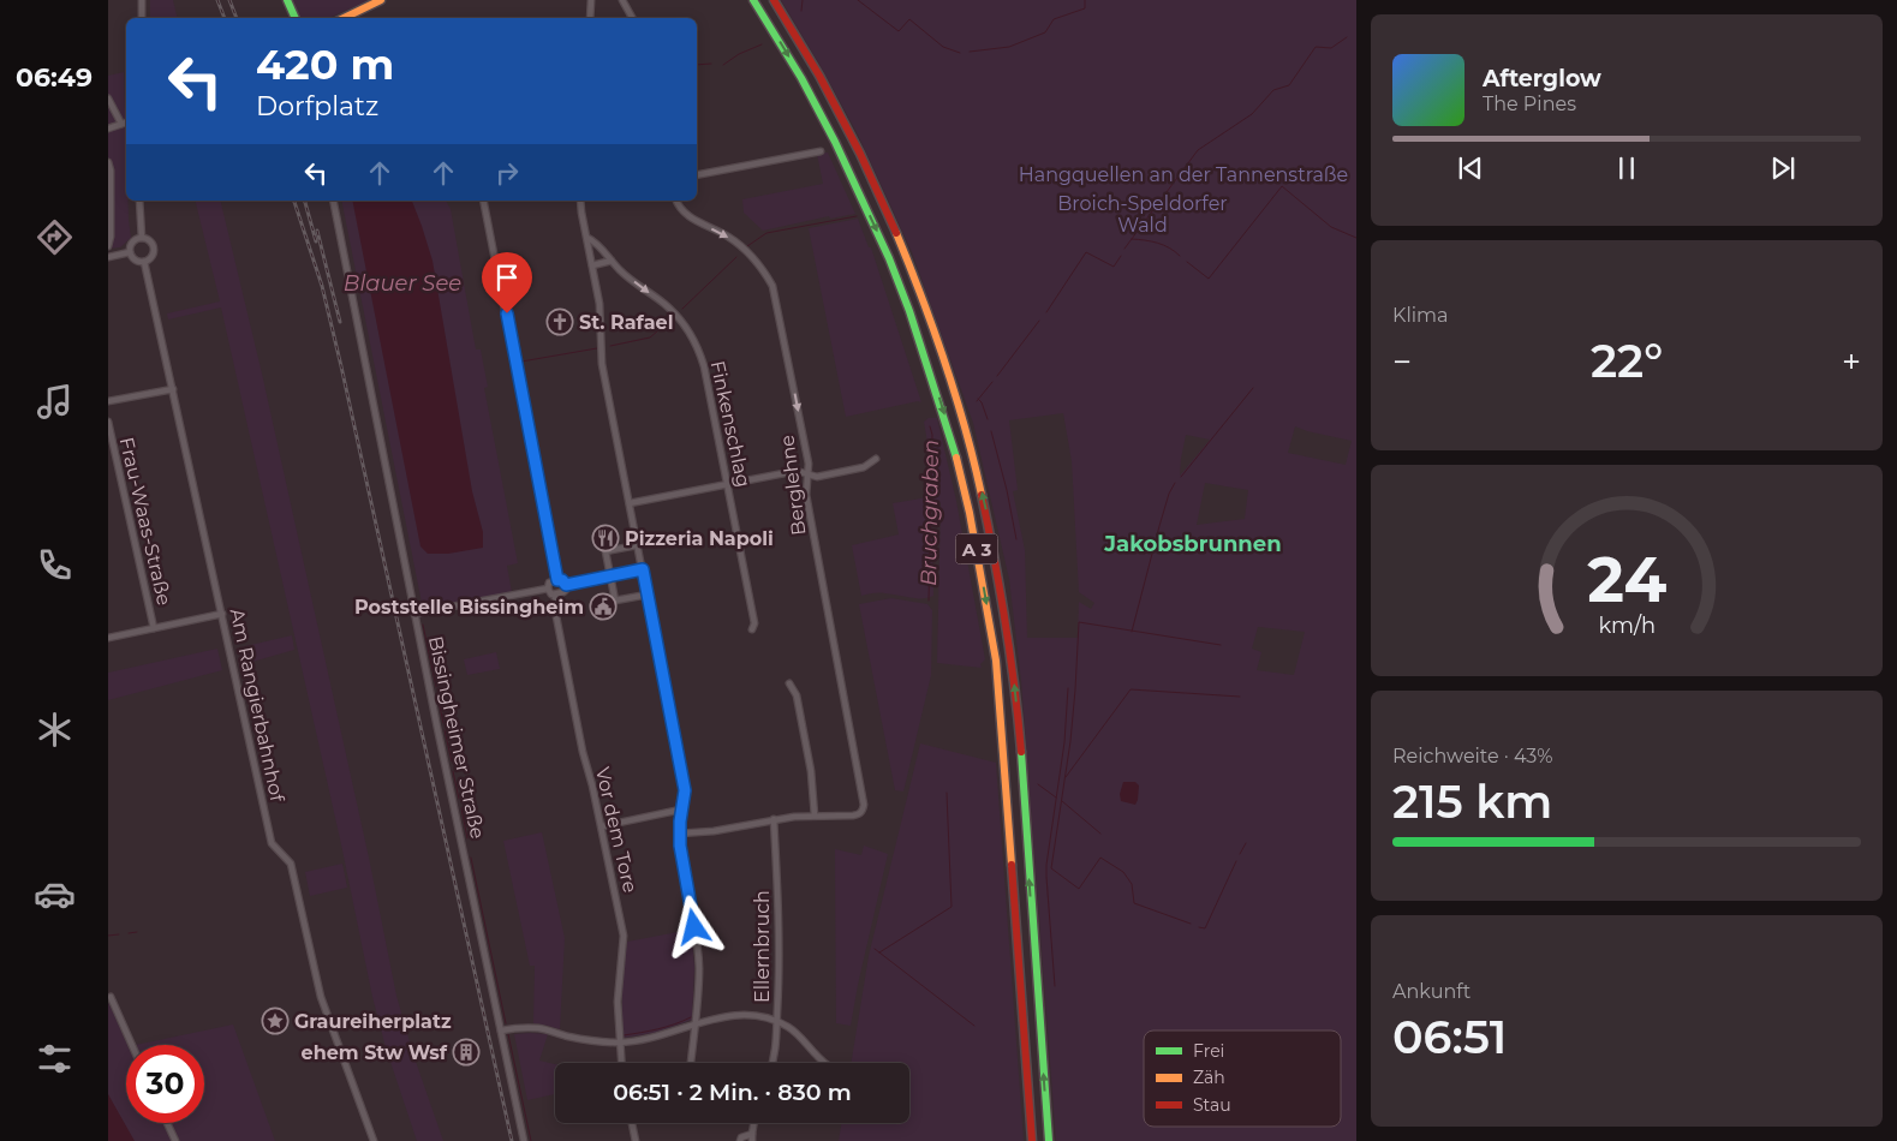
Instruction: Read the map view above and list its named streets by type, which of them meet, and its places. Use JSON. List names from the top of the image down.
{
  "streets": {
    "main road": ["A 3"],
    "street": [
      "Finkenschlag",
      "Berglehne",
      "Frau-Waas-Straße",
      "Am Rangierbahnhof",
      "Bissingheimer Straße",
      "Vor dem Tore",
      "Ellernbruch"
    ]
  },
  "crossings": [
    ["Frau-Waas-Straße", "Am Rangierbahnhof"]
  ],
  "one_way": ["Finkenschlag", "Berglehne"],
  "districts": ["Jakobsbrunnen"],
  "water": ["Blauer See", "Bruchgraben"],
  "parks": ["Hangquellen an der Tannenstraße", "Broich-Speldorfer Wald"],
  "places": {
    "church": ["St. Rafael"],
    "restaurant": ["Pizzeria Napoli"],
    "public building": ["Poststelle Bissingheim"],
    "place": ["Graureiherplatz"],
    "building": ["ehem Stw Wsf"]
  },
  "legend": ["Frei", "Zäh", "Stau"],
  "page": {
    "tabs": "06:49",
    "turn": ["420 m", "Dorfplatz"],
    "song": ["Afterglow", "The Pines"],
    "tile": [
      "Klima",
      ["Reichweite · 43%", "215 km"],
      ["Ankunft", "06:51"]
    ],
    "heat": ["−", "22°", "+"],
    "limit": "30",
    "trip": "06:51 · 2 Min. · 830 m",
    "gauge": ["24", "km/h"]
  }
}
